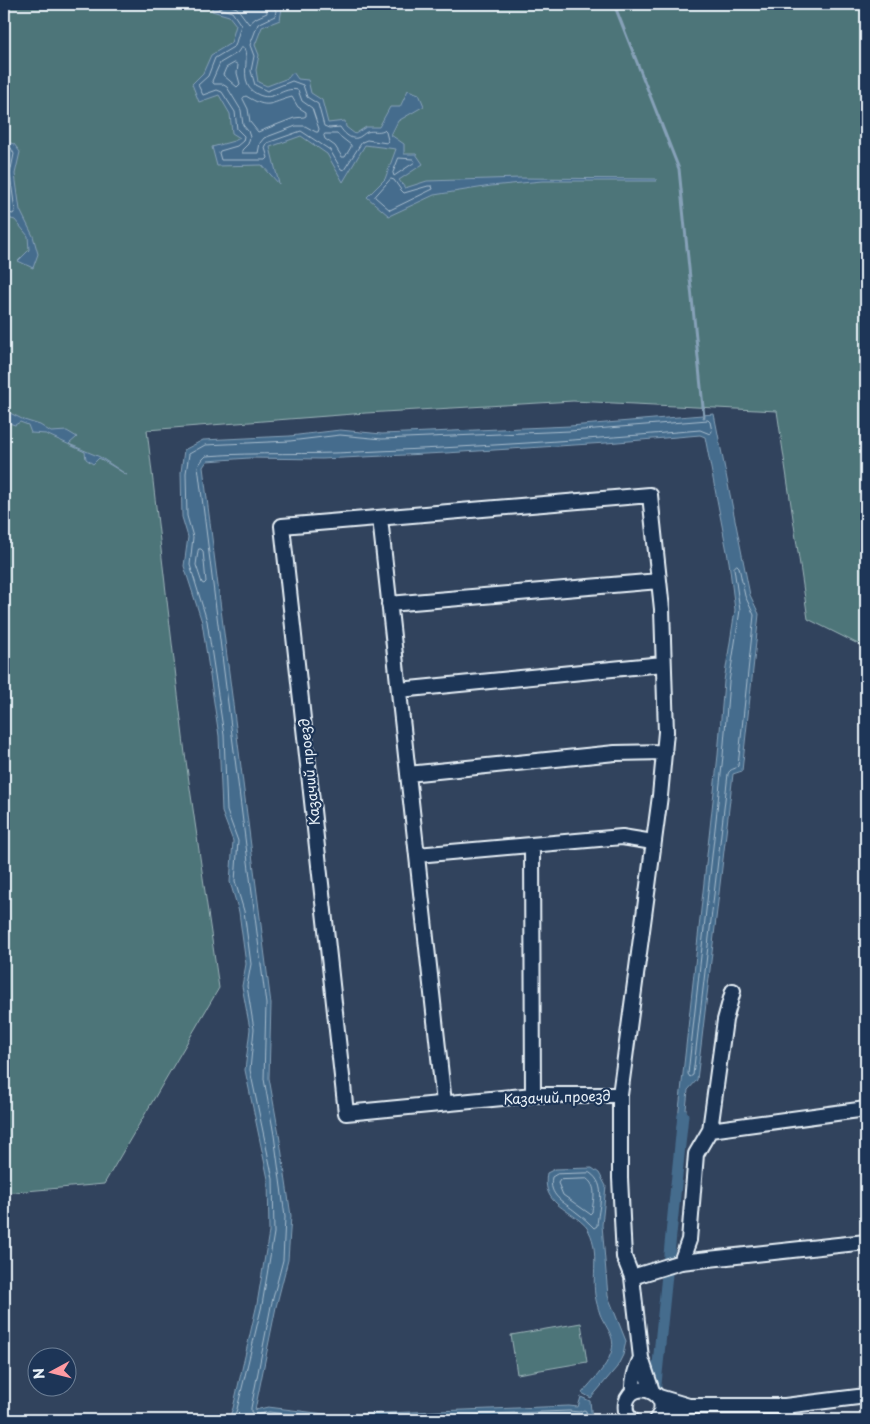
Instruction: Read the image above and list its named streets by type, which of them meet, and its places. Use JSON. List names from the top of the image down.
{
  "streets": {
    "street": ["Казачий проезд"]
  },
  "north": "left"
}
